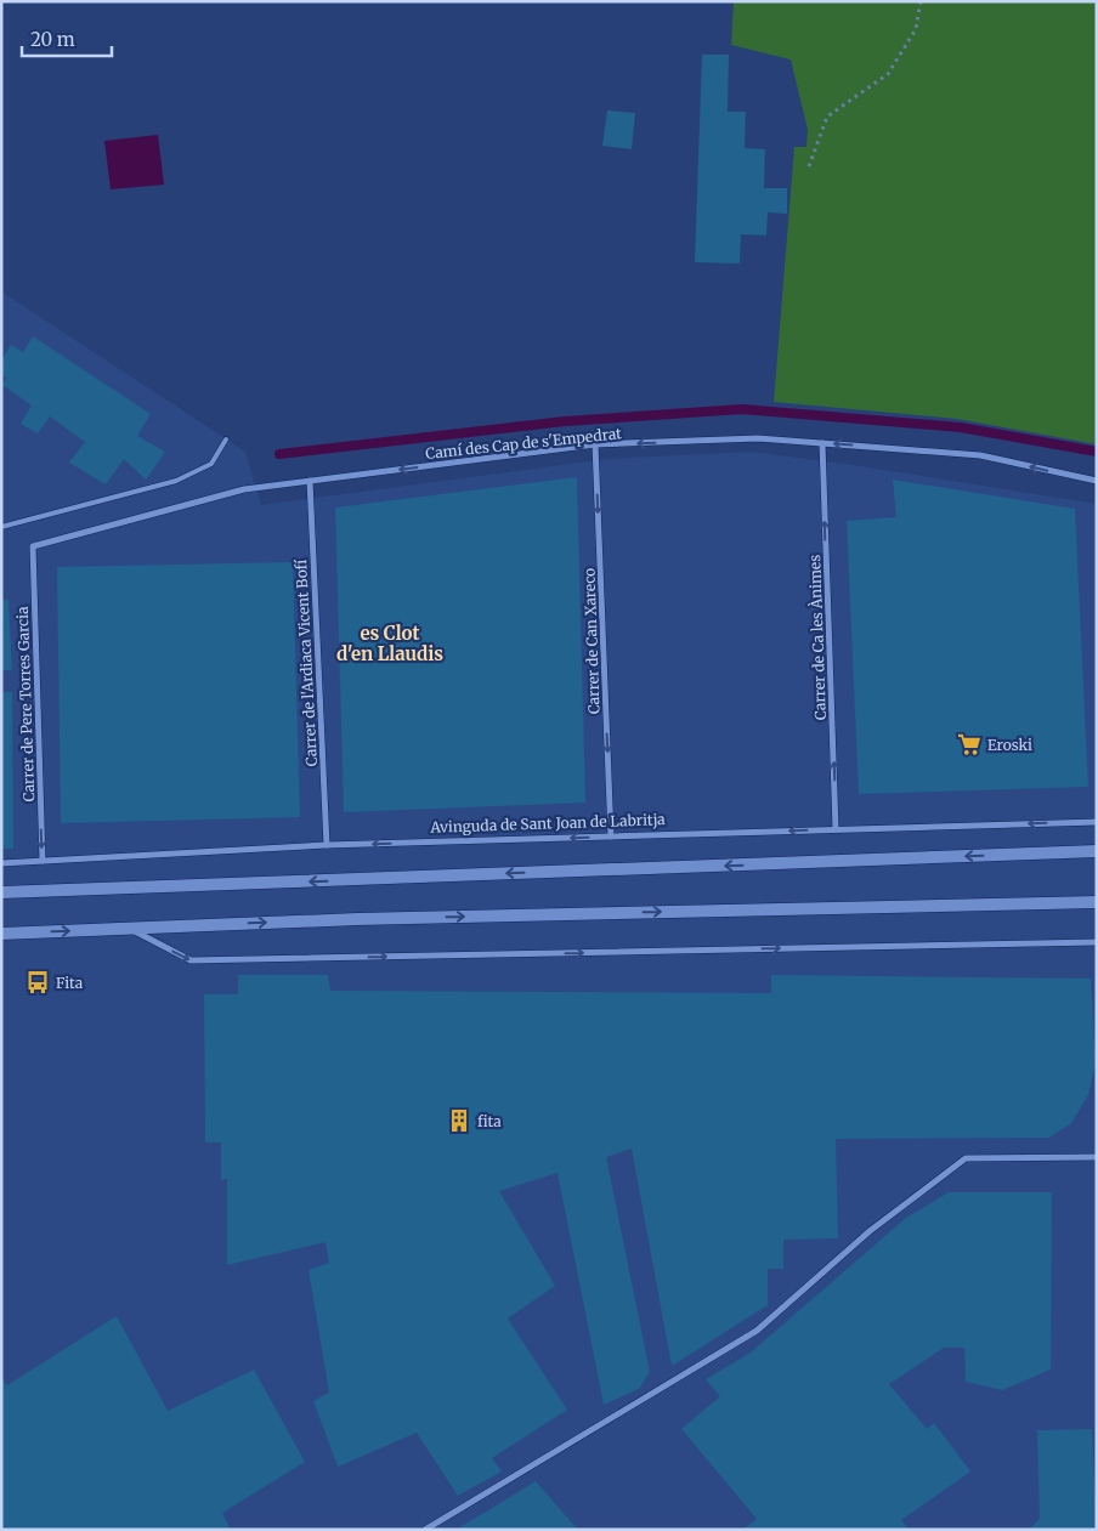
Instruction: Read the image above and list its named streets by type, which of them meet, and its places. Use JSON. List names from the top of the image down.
{
  "streets": {
    "street": [
      "Camí des Cap de s'Empedrat",
      "Carrer de Ca les Ànimes",
      "Carrer de Can Xareco",
      "Carrer de l'Ardiaca Vicent Bofí",
      "Carrer de Pere Torres Garcia",
      "Avinguda de Sant Joan de Labritja"
    ]
  },
  "crossings": [
    ["Camí des Cap de s'Empedrat", "Carrer de Ca les Ànimes"],
    ["Camí des Cap de s'Empedrat", "Carrer de Can Xareco"],
    ["Camí des Cap de s'Empedrat", "Carrer de l'Ardiaca Vicent Bofí"],
    ["Camí des Cap de s'Empedrat", "Carrer de Pere Torres Garcia"],
    ["Carrer de Ca les Ànimes", "Avinguda de Sant Joan de Labritja"],
    ["Carrer de Can Xareco", "Avinguda de Sant Joan de Labritja"],
    ["Carrer de l'Ardiaca Vicent Bofí", "Avinguda de Sant Joan de Labritja"],
    ["Carrer de Pere Torres Garcia", "Avinguda de Sant Joan de Labritja"]
  ],
  "one_way": [
    "Camí des Cap de s'Empedrat",
    "Carrer de Ca les Ànimes",
    "Carrer de Can Xareco",
    "Carrer de Pere Torres Garcia",
    "Avinguda de Sant Joan de Labritja"
  ],
  "districts": ["es Clot d'en Llaudis"],
  "places": {
    "supermarket": ["Eroski"],
    "bus stop": ["Fita"],
    "building": ["fita"]
  },
  "scale_bar": "20 m"
}
